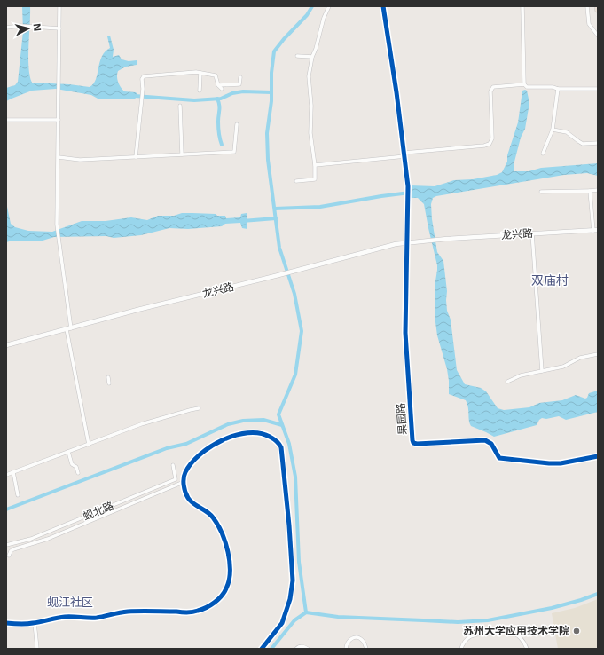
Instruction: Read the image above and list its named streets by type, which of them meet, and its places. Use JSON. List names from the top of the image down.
{
  "streets": {
    "street": ["龙兴路", "果园路", "蚬北路"]
  },
  "crossings": [
    ["龙兴路", "果园路"]
  ],
  "districts": ["双庙村", "蚬江社区"],
  "places": ["苏州大学应用技术学院"],
  "north": "right"
}
